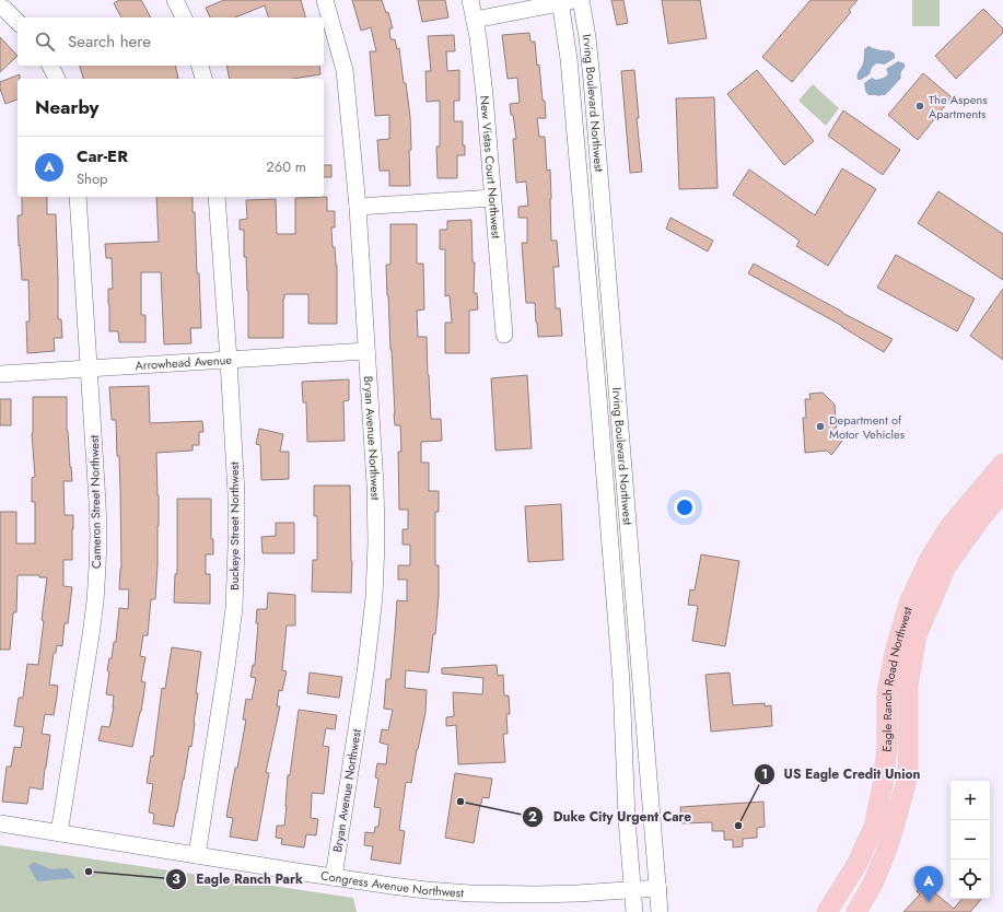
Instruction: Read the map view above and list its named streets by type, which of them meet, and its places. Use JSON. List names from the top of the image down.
{
  "streets": {
    "main road": ["Eagle Ranch Road Northwest"],
    "street": [
      "Irving Boulevard Northwest",
      "New Vistas Court Northwest",
      "Arrowhead Avenue",
      "Bryan Avenue Northwest",
      "Cameron Street Northwest",
      "Buckeye Street Northwest",
      "Congress Avenue Northwest"
    ]
  },
  "crossings": [
    ["Irving Boulevard Northwest", "Congress Avenue Northwest"],
    ["Arrowhead Avenue", "Bryan Avenue Northwest"],
    ["Arrowhead Avenue", "Cameron Street Northwest"],
    ["Arrowhead Avenue", "Buckeye Street Northwest"],
    ["Bryan Avenue Northwest", "Congress Avenue Northwest"],
    ["Cameron Street Northwest", "Congress Avenue Northwest"],
    ["Buckeye Street Northwest", "Congress Avenue Northwest"]
  ],
  "places": [
    "The Aspens Apartments",
    "Department of Motor Vehicles",
    "Duke City Urgent Care",
    "US Eagle Credit Union",
    "Eagle Ranch Park"
  ],
  "page": {
    "search": "Search here",
    "heading": "Nearby",
    "list": [
      {
        "mark": "A",
        "name": "Car-ER",
        "note": "Shop",
        "value": "260 m"
      }
    ],
    "map_buttons": ["+", "−"],
    "pins": "A"
  }
}
